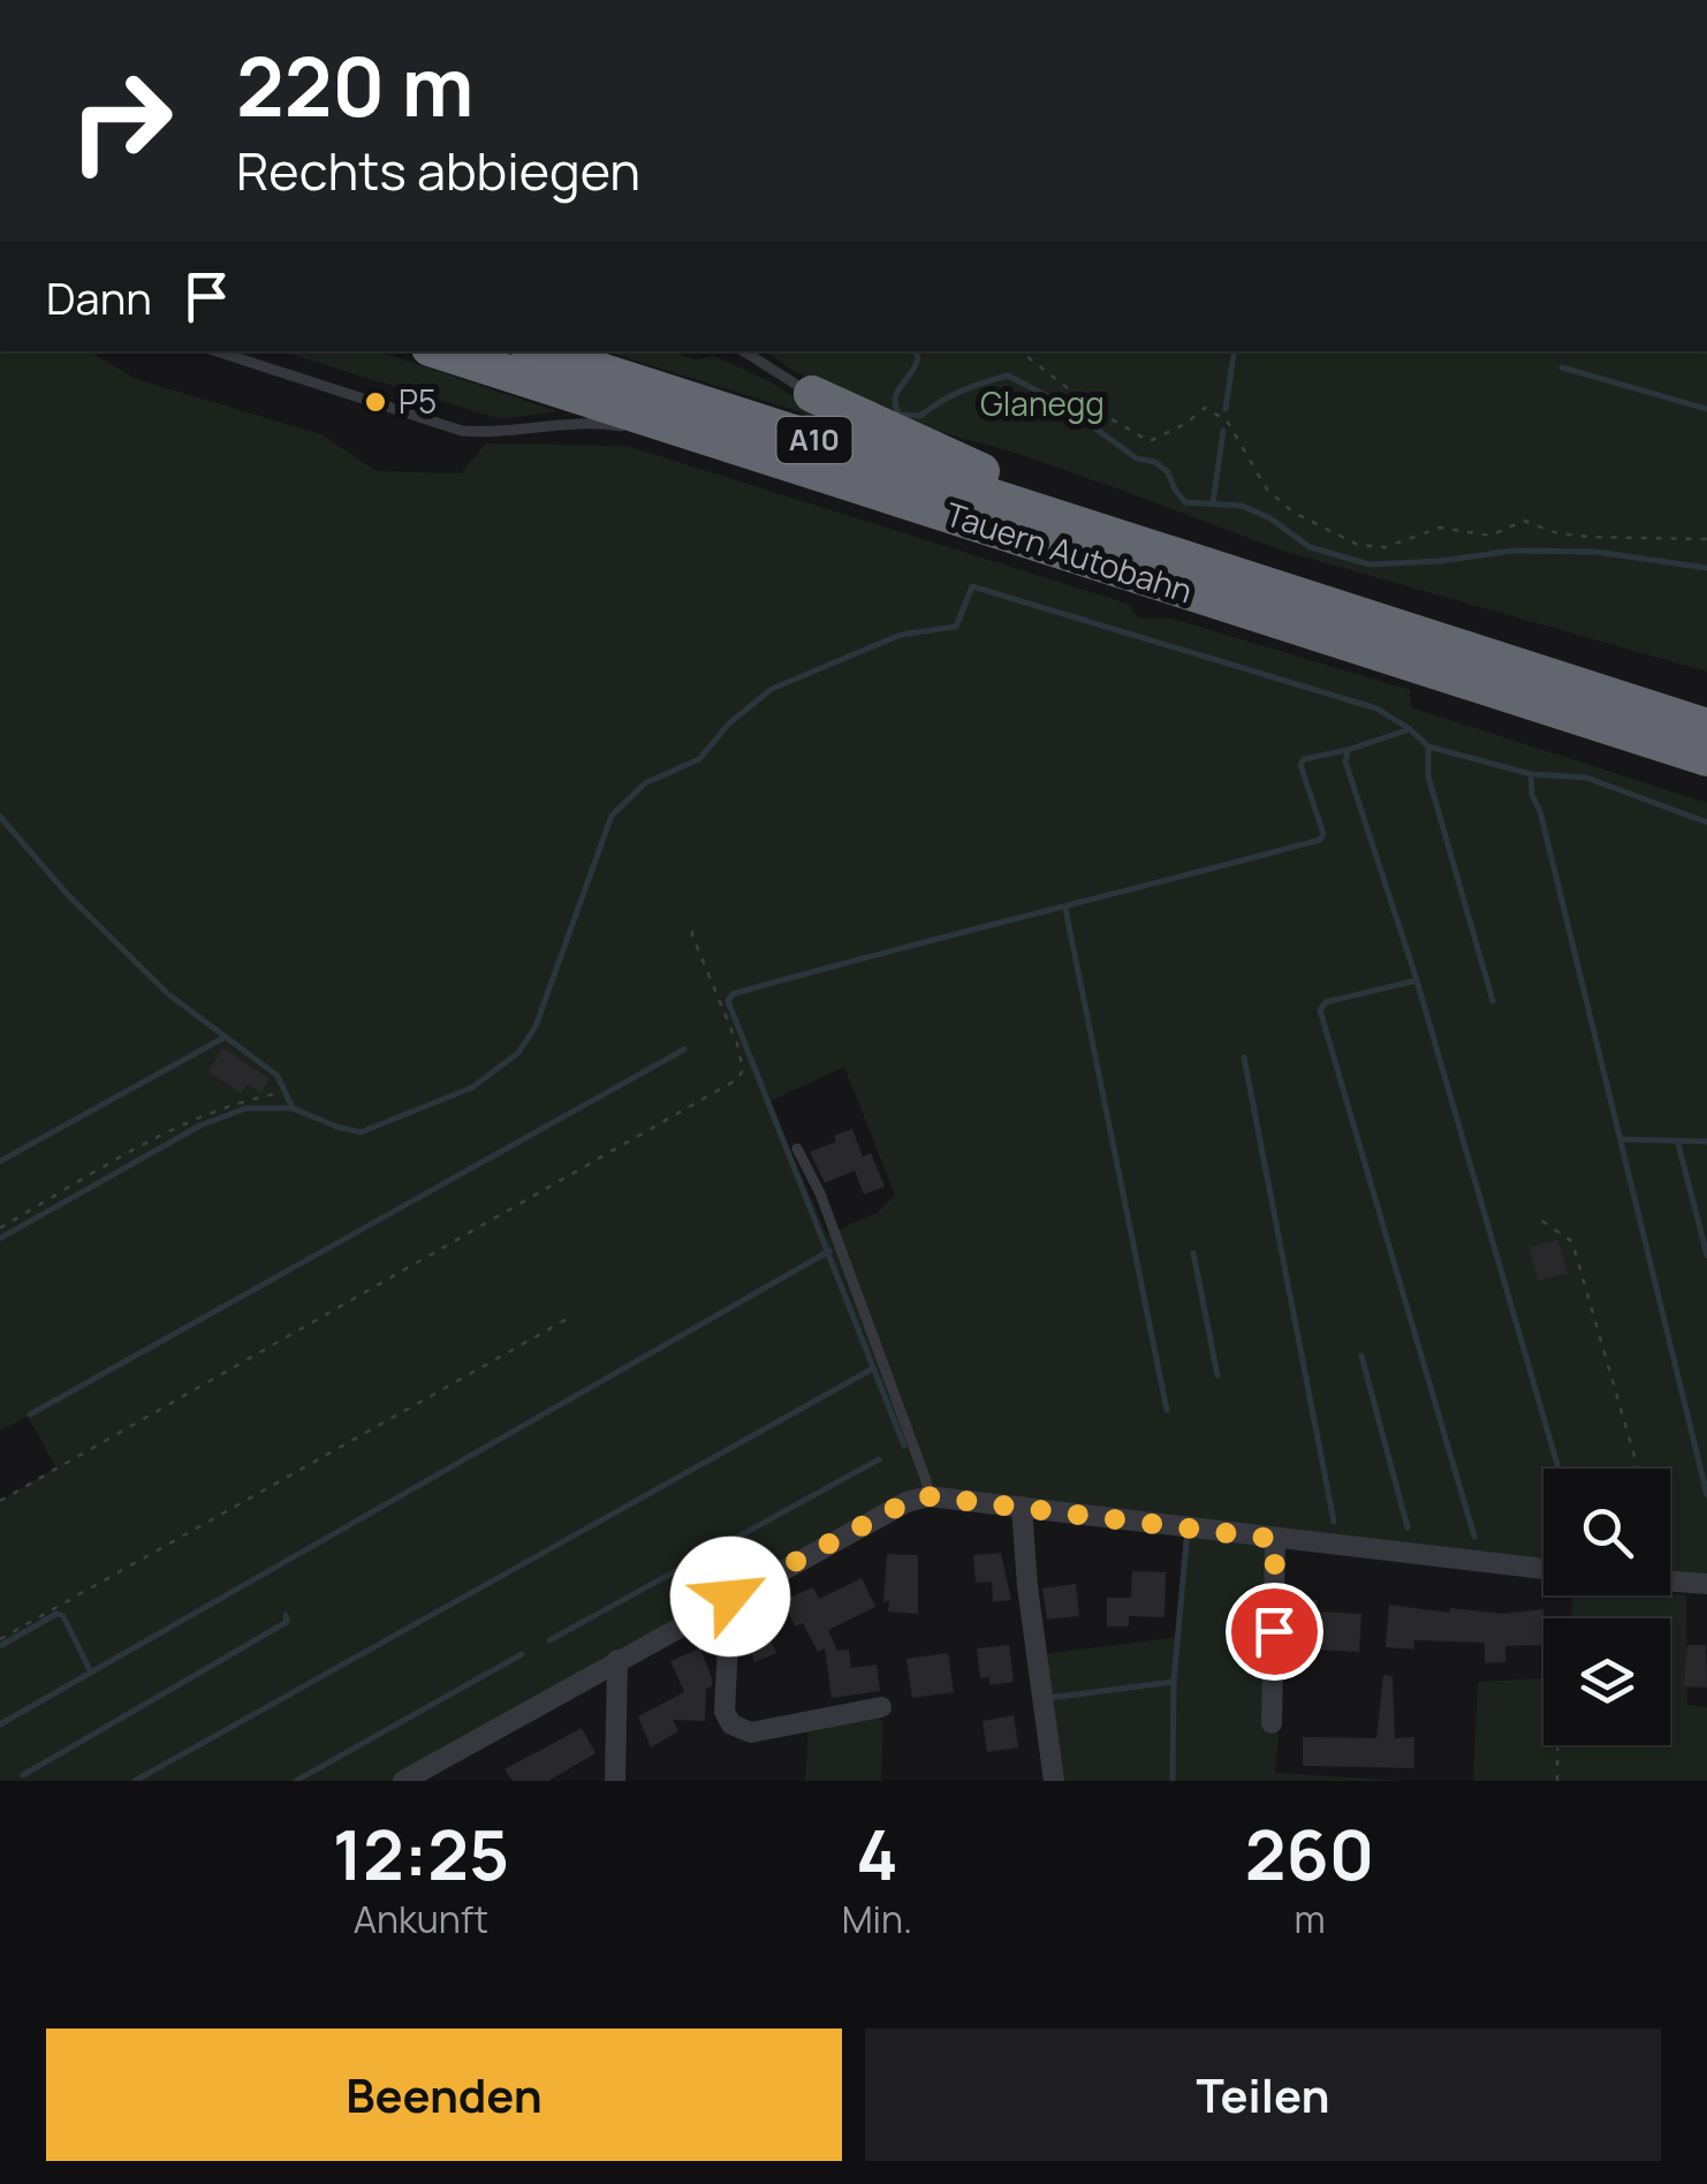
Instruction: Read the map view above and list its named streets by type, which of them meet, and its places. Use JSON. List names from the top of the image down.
{
  "streets": {
    "highway": ["A10", "Tauern Autobahn"]
  },
  "parks": ["Glanegg"],
  "places": ["P5"],
  "page": {
    "turn": ["220 m", "Rechts abbiegen"],
    "then": "Dann",
    "eta": [
      "12:25",
      "Ankunft",
      "4",
      "Min.",
      "260",
      "m"
    ],
    "buttons": ["Beenden", "Teilen"]
  }
}
